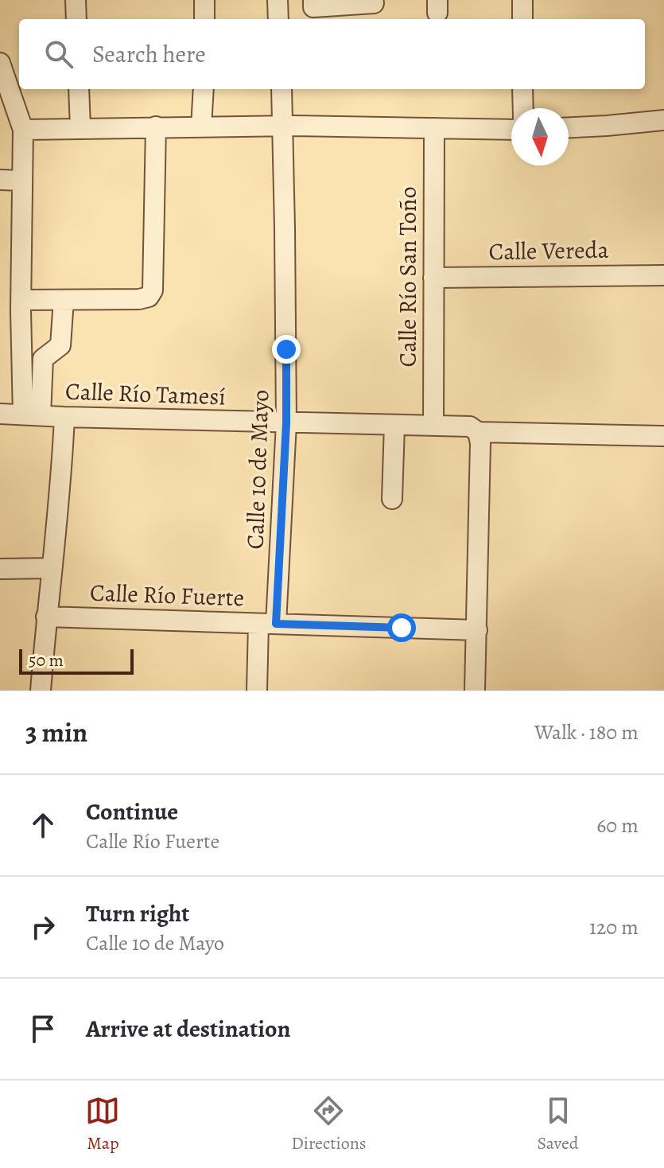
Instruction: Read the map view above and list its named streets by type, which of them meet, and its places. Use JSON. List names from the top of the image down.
{
  "streets": {
    "street": [
      "Calle Vereda",
      "Calle Río San Toño",
      "Calle Río Tamesí",
      "Calle 10 de Mayo",
      "Calle Río Fuerte"
    ]
  },
  "crossings": [
    ["Calle Vereda", "Calle Río San Toño"],
    ["Calle Río San Toño", "Calle Río Tamesí"],
    ["Calle Río Tamesí", "Calle 10 de Mayo"],
    ["Calle 10 de Mayo", "Calle Río Fuerte"]
  ],
  "scale_bar": "50 m",
  "north": "bottom",
  "page": {
    "search": "Search here",
    "scale": "50 m",
    "heading": ["3 min", "Walk · 180 m"],
    "list": [
      ["Continue", "Calle Río Fuerte", "60 m"],
      ["Turn right", "Calle 10 de Mayo", "120 m"],
      "Arrive at destination"
    ],
    "nav": ["Map", "Directions", "Saved"]
  }
}
